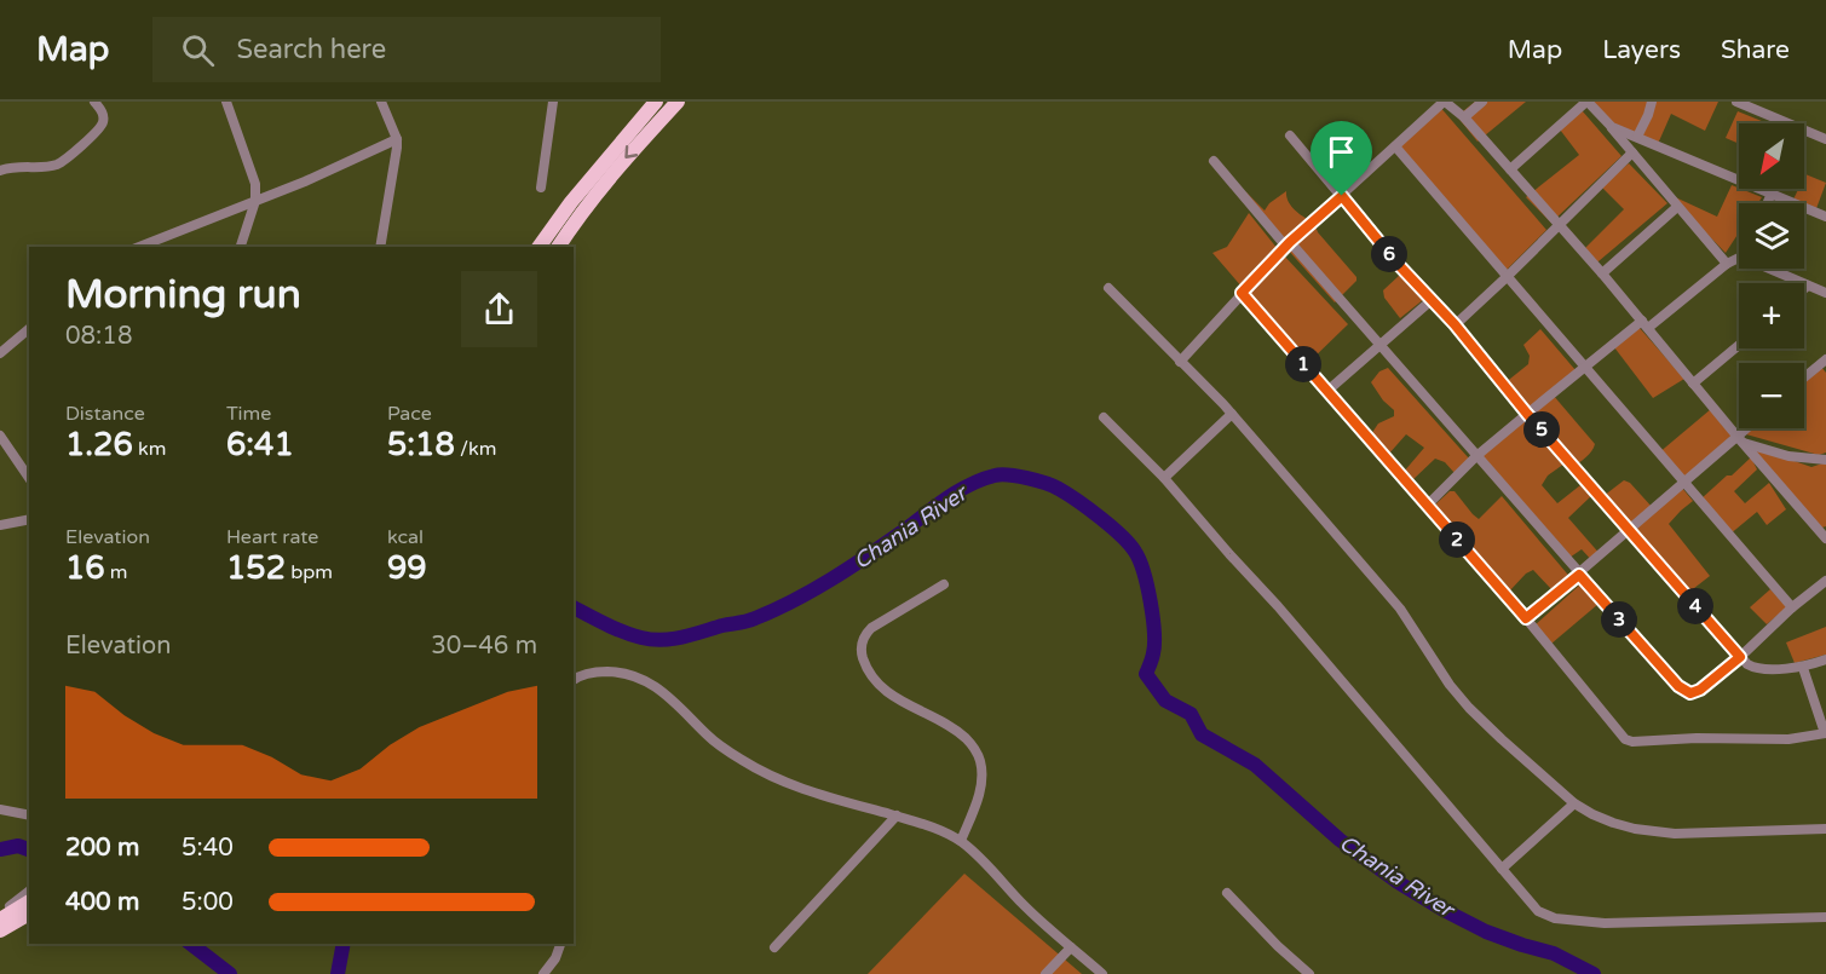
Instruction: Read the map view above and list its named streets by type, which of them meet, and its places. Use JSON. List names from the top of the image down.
{
  "water": ["Chania River"],
  "north": "bottom left",
  "page": {
    "header": "Map",
    "search": "Search here",
    "nav": ["Map", "Layers", "Share"],
    "map_buttons": ["+", "−"],
    "pins": [
      "6",
      "1",
      "5",
      "2",
      "4",
      "3"
    ],
    "heading": ["Morning run", "08:18"],
    "stats": [
      ["Distance", "1.26 km"],
      ["Time", "6:41"],
      ["Pace", "5:18 /km"],
      ["Elevation", "16 m"],
      ["Heart rate", "152 bpm"],
      ["kcal", "99"]
    ],
    "chart": ["Elevation", "30–46 m"],
    "list": [
      {
        "name": "200 m",
        "note": "5:40"
      },
      {
        "name": "400 m",
        "note": "5:00"
      }
    ]
  }
}
